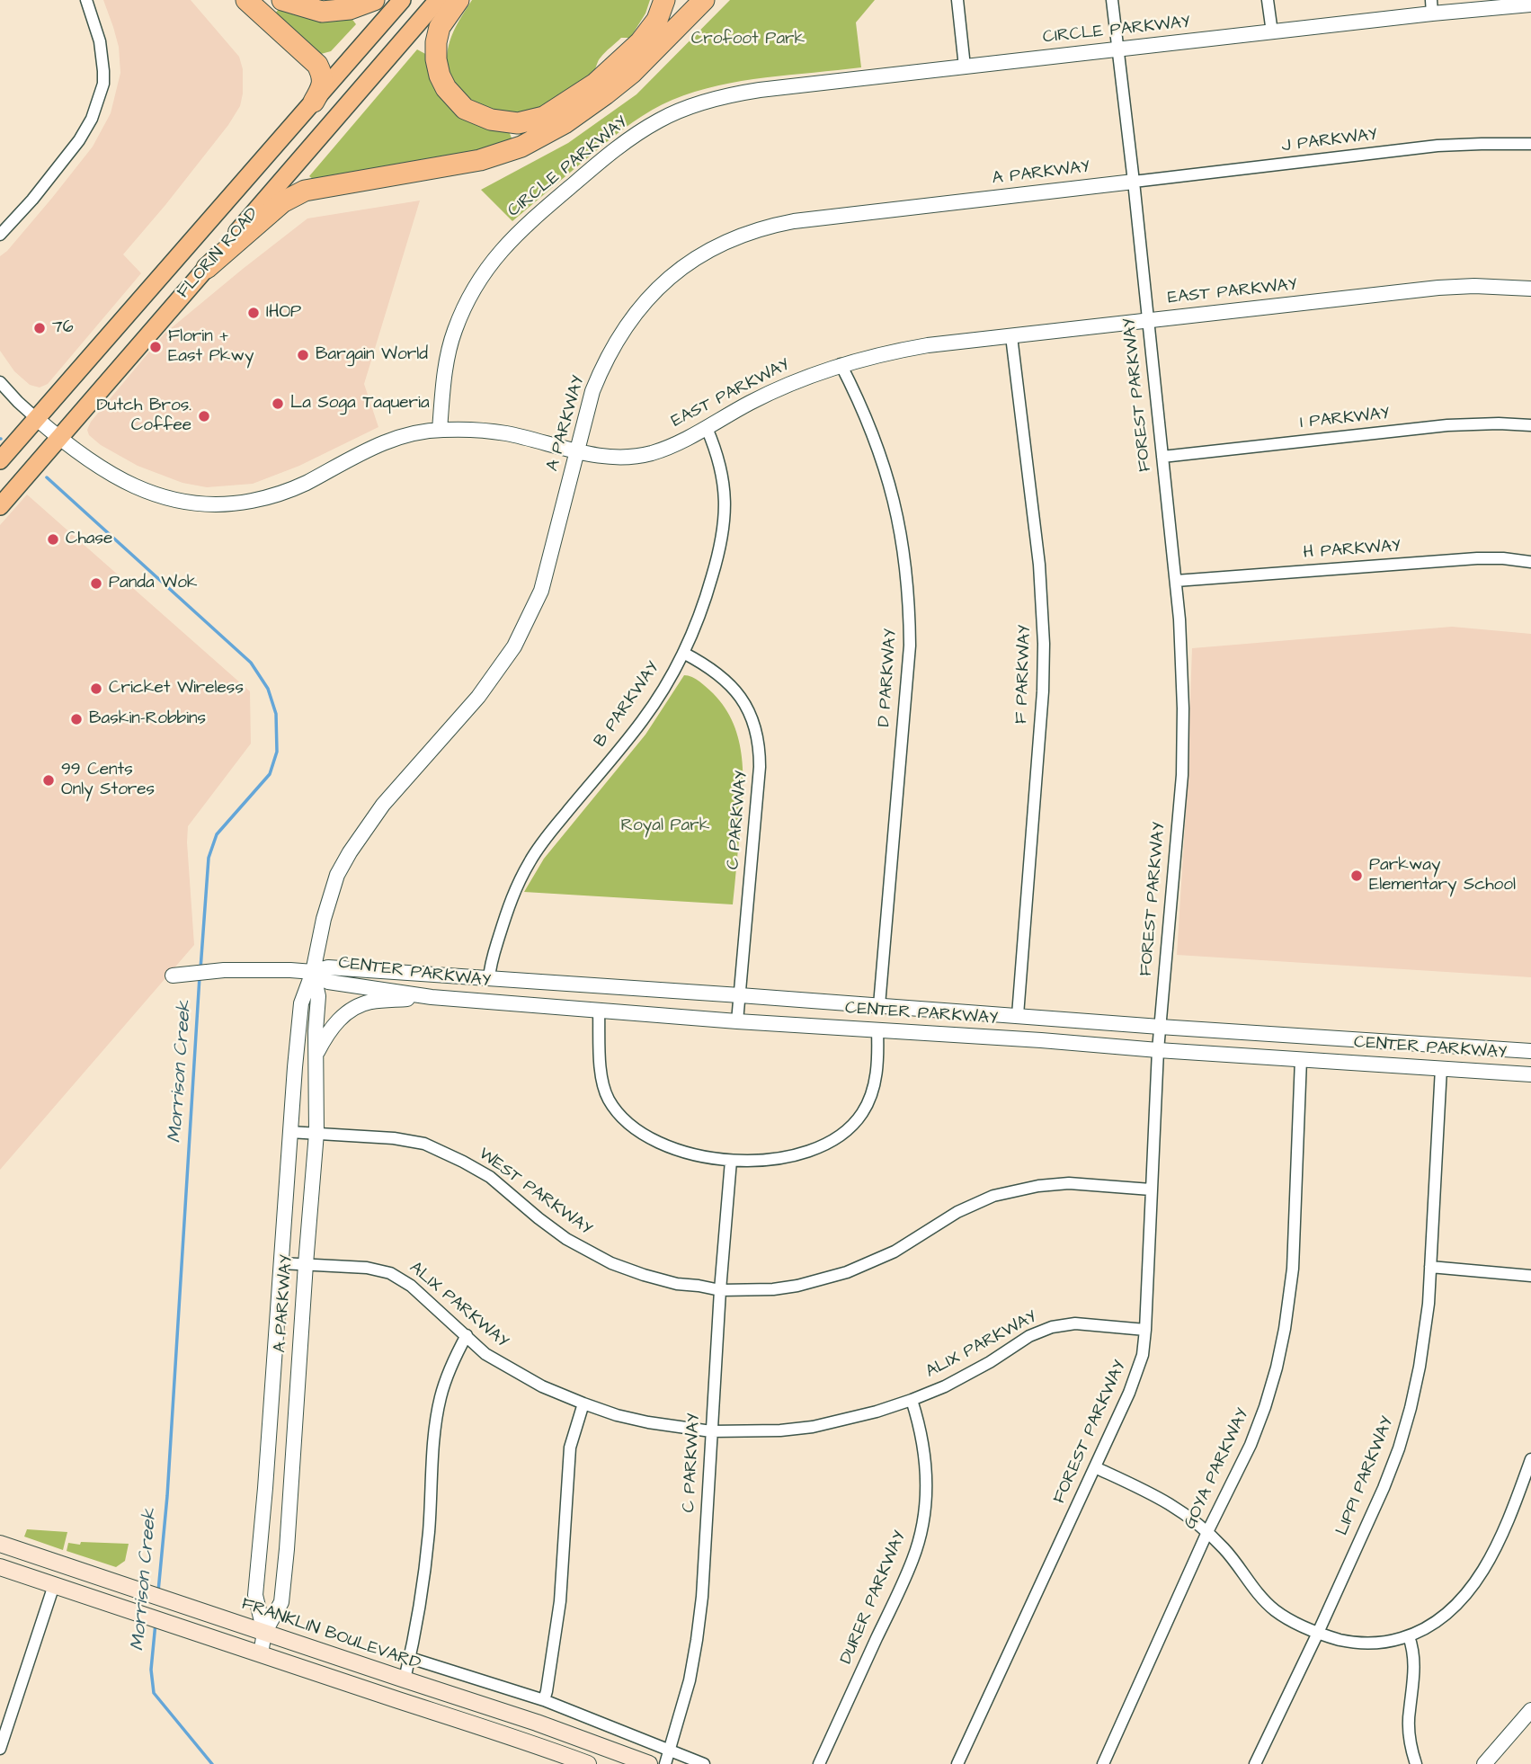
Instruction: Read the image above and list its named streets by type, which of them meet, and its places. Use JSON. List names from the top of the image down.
{
  "streets": {
    "main road": ["FLORIN ROAD", "FRANKLIN BOULEVARD"],
    "street": [
      "CIRCLE PARKWAY",
      "J PARKWAY",
      "A PARKWAY",
      "EAST PARKWAY",
      "FOREST PARKWAY",
      "I PARKWAY",
      "H PARKWAY",
      "F PARKWAY",
      "D PARKWAY",
      "B PARKWAY",
      "C PARKWAY",
      "CENTER PARKWAY",
      "WEST PARKWAY",
      "ALIX PARKWAY",
      "GOYA PARKWAY",
      "LIPPI PARKWAY",
      "DURER PARKWAY"
    ]
  },
  "crossings": [
    ["CIRCLE PARKWAY", "EAST PARKWAY"],
    ["CIRCLE PARKWAY", "FOREST PARKWAY"],
    ["J PARKWAY", "A PARKWAY"],
    ["J PARKWAY", "FOREST PARKWAY"],
    ["A PARKWAY", "EAST PARKWAY"],
    ["A PARKWAY", "FOREST PARKWAY"],
    ["A PARKWAY", "CENTER PARKWAY"],
    ["A PARKWAY", "WEST PARKWAY"],
    ["A PARKWAY", "ALIX PARKWAY"],
    ["A PARKWAY", "FRANKLIN BOULEVARD"],
    ["FLORIN ROAD", "EAST PARKWAY"],
    ["EAST PARKWAY", "FOREST PARKWAY"],
    ["EAST PARKWAY", "F PARKWAY"],
    ["EAST PARKWAY", "D PARKWAY"],
    ["EAST PARKWAY", "B PARKWAY"],
    ["FOREST PARKWAY", "I PARKWAY"],
    ["FOREST PARKWAY", "H PARKWAY"],
    ["FOREST PARKWAY", "CENTER PARKWAY"],
    ["FOREST PARKWAY", "WEST PARKWAY"],
    ["FOREST PARKWAY", "ALIX PARKWAY"],
    ["F PARKWAY", "CENTER PARKWAY"],
    ["D PARKWAY", "CENTER PARKWAY"],
    ["B PARKWAY", "C PARKWAY"],
    ["B PARKWAY", "CENTER PARKWAY"],
    ["C PARKWAY", "CENTER PARKWAY"],
    ["C PARKWAY", "WEST PARKWAY"],
    ["C PARKWAY", "ALIX PARKWAY"],
    ["CENTER PARKWAY", "GOYA PARKWAY"],
    ["CENTER PARKWAY", "LIPPI PARKWAY"],
    ["ALIX PARKWAY", "DURER PARKWAY"]
  ],
  "water": ["Morrison Creek"],
  "parks": ["Crofoot Park", "Royal Park"],
  "places": [
    "IHOP",
    "76",
    "Florin + East Pkwy",
    "Bargain World",
    "La Soga Taqueria",
    "Dutch Bros. Coffee",
    "Chase",
    "Panda Wok",
    "Cricket Wireless",
    "Baskin-Robbins",
    "99 Cents Only Stores",
    "Parkway Elementary School"
  ]
}
